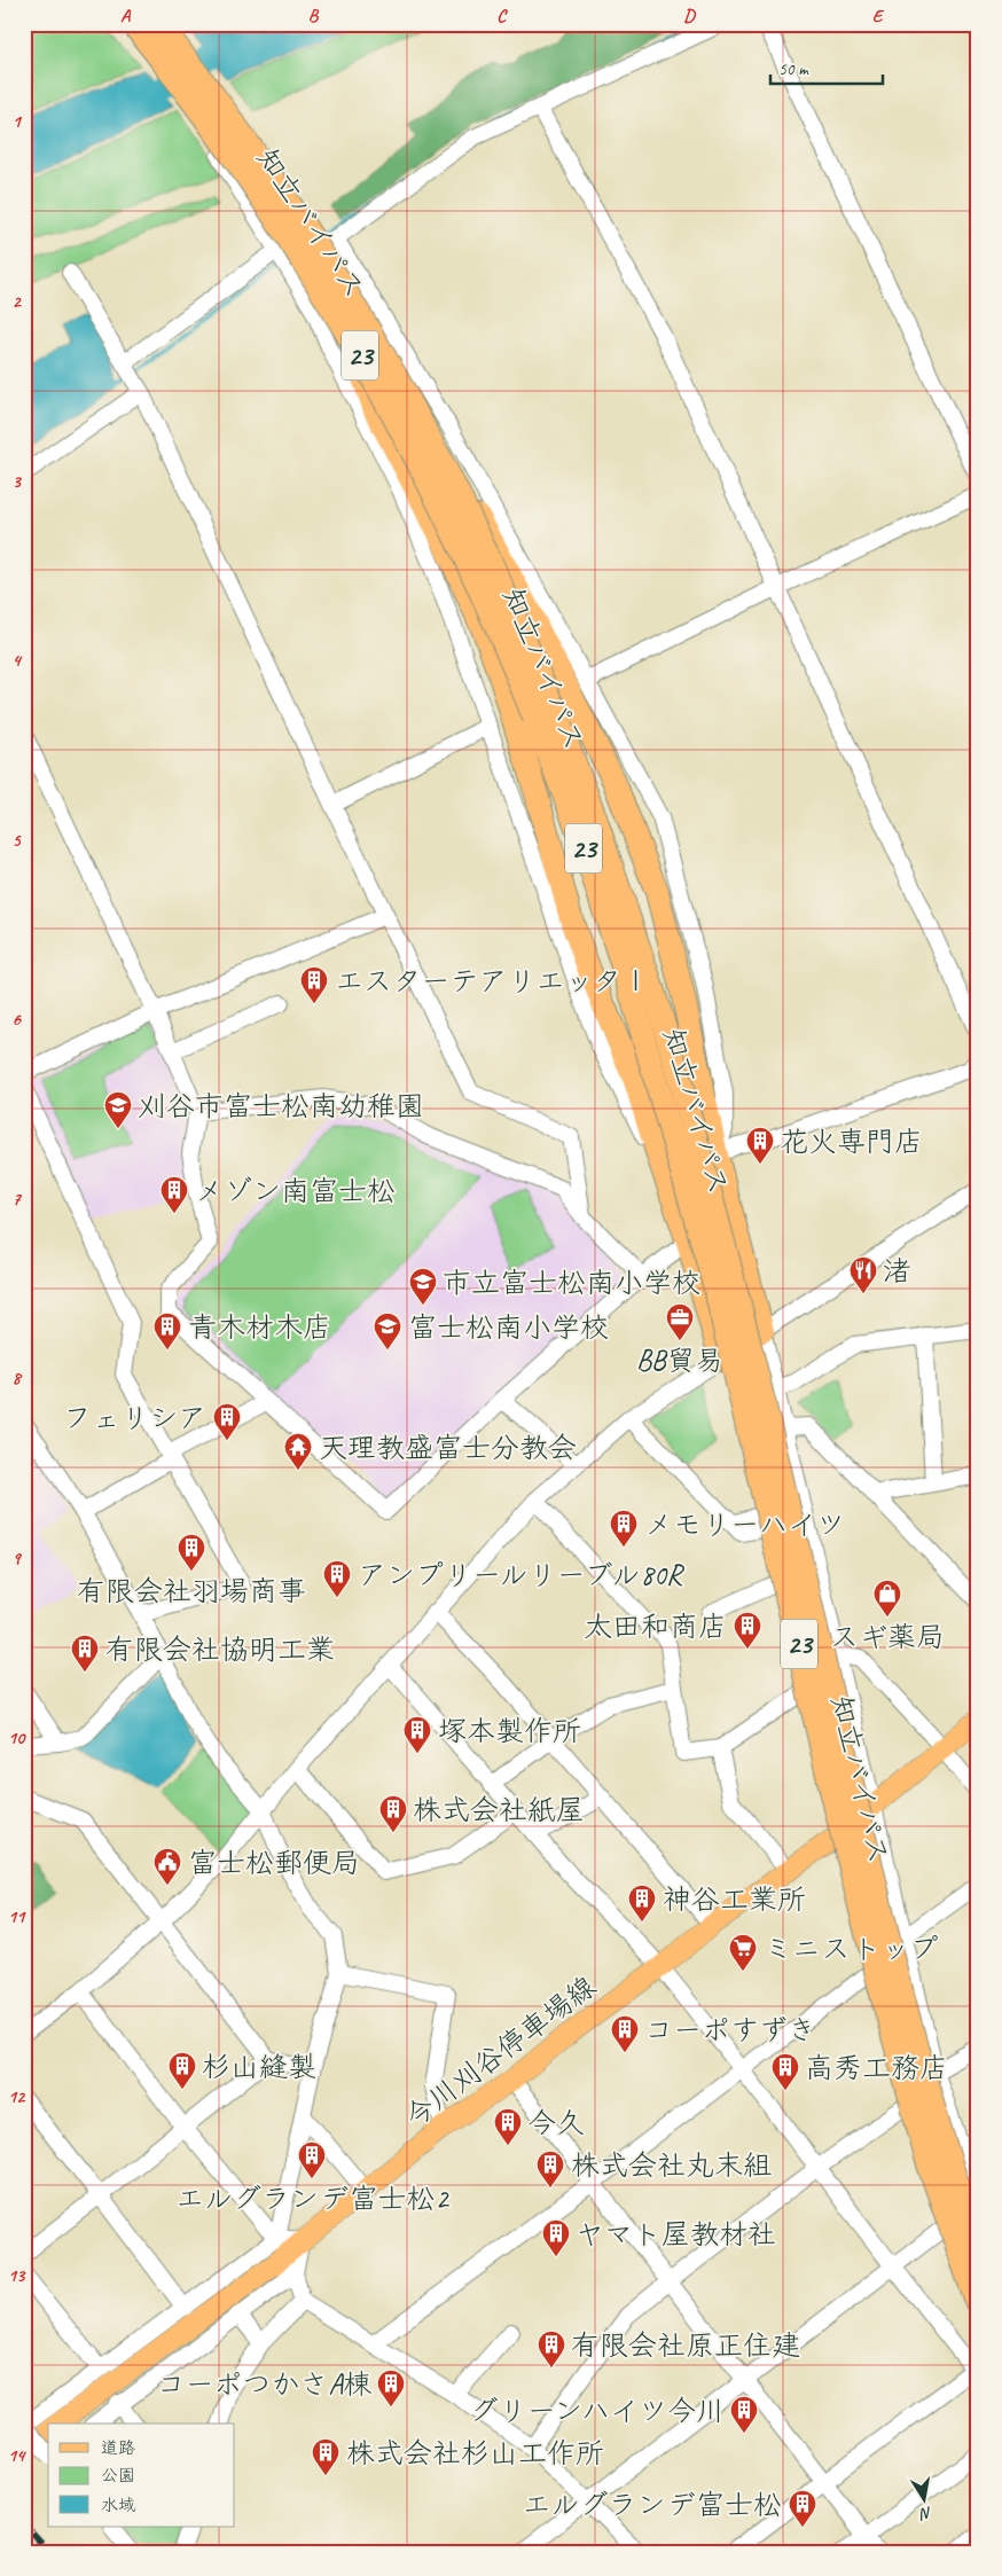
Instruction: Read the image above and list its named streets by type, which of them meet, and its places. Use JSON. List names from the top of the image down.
{
  "streets": {
    "highway": ["知立バイパス", "23"],
    "main road": ["今川刈谷停車場線"]
  },
  "places": {
    "building": [
      "エスターテアリエッタⅠ",
      "花火専門店",
      "メゾン南富士松",
      "青木材木店",
      "フェリシア",
      "メモリーハイツ",
      "有限会社羽場商事",
      "アンプリールリーブル80R",
      "太田和商店",
      "有限会社協明工業",
      "塚本製作所",
      "株式会社紙屋",
      "神谷工業所",
      "コーポすずき",
      "杉山縫製",
      "高秀工務店",
      "今久",
      "エルグランデ富士松2",
      "株式会社丸末組",
      "ヤマト屋教材社",
      "有限会社原正住建",
      "コーポつかさA棟",
      "グリーンハイツ今川",
      "株式会社杉山工作所",
      "エルグランデ富士松"
    ],
    "school or university": ["刈谷市富士松南幼稚園", "市立富士松南小学校", "富士松南小学校"],
    "restaurant": ["渚"],
    "office": ["BB貿易"],
    "temple": ["天理教盛富士分教会"],
    "shop": ["スギ薬局"],
    "public building": ["富士松郵便局"],
    "supermarket": ["ミニストップ"]
  },
  "legend": ["道路", "公園", "水域"],
  "scale_bar": "50 m",
  "north": "bottom",
  "grid": {
    "columns": [
      "A",
      "B",
      "C",
      "D",
      "E"
    ],
    "rows": [
      "1",
      "2",
      "3",
      "4",
      "5",
      "6",
      "7",
      "8",
      "9",
      "10",
      "11",
      "12",
      "13",
      "14"
    ]
  }
}
